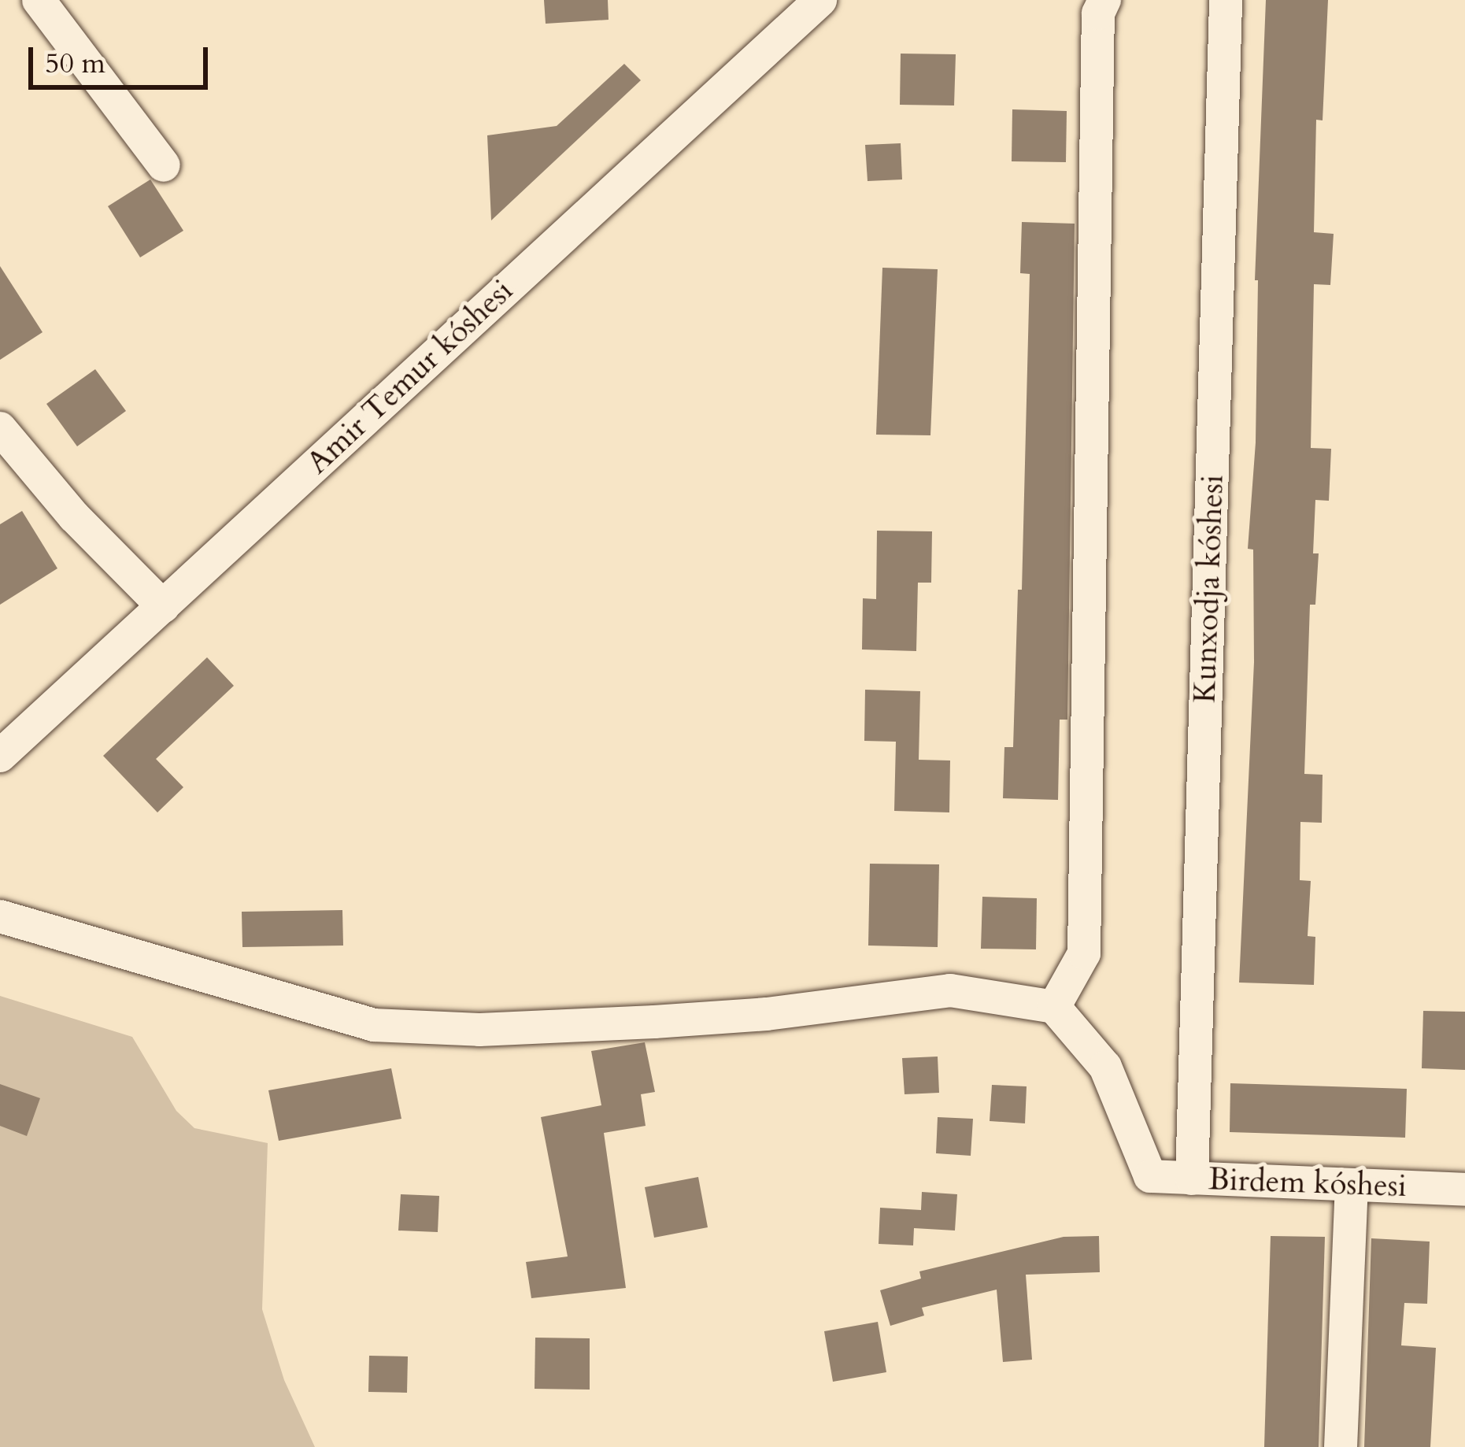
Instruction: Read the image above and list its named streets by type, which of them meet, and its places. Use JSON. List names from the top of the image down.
{
  "streets": {
    "street": ["Amir Temur kóshesi", "Kunxodja kóshesi", "Birdem kóshesi"]
  },
  "crossings": [
    ["Kunxodja kóshesi", "Birdem kóshesi"]
  ],
  "scale_bar": "50 m"
}
